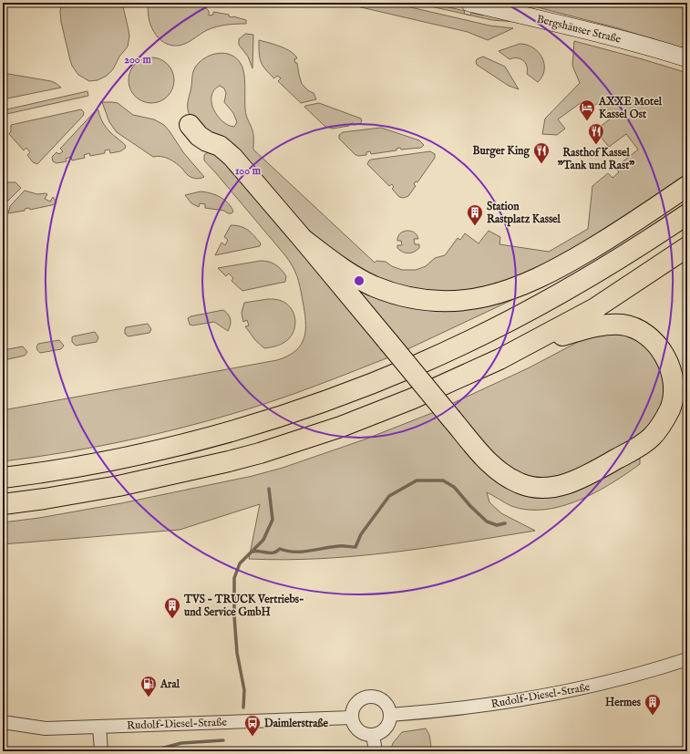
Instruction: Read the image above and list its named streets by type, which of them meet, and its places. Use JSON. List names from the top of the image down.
{
  "streets": {
    "main road": ["Bergshäuser Straße"],
    "street": ["Rudolf-Diesel-Straße"]
  },
  "places": {
    "hotel": ["AXXE Motel Kassel Ost"],
    "restaurant": ["Rasthof Kassel \"Tank und Rast\"", "Burger King"],
    "building": ["Station Rastplatz Kassel", "TVS - TRUCK Vertriebs- und Service GmbH", "Hermes"],
    "fuel station": ["Aral"],
    "bus stop": ["Daimlerstraße"]
  },
  "rings": ["200 m", "100 m"]
}
